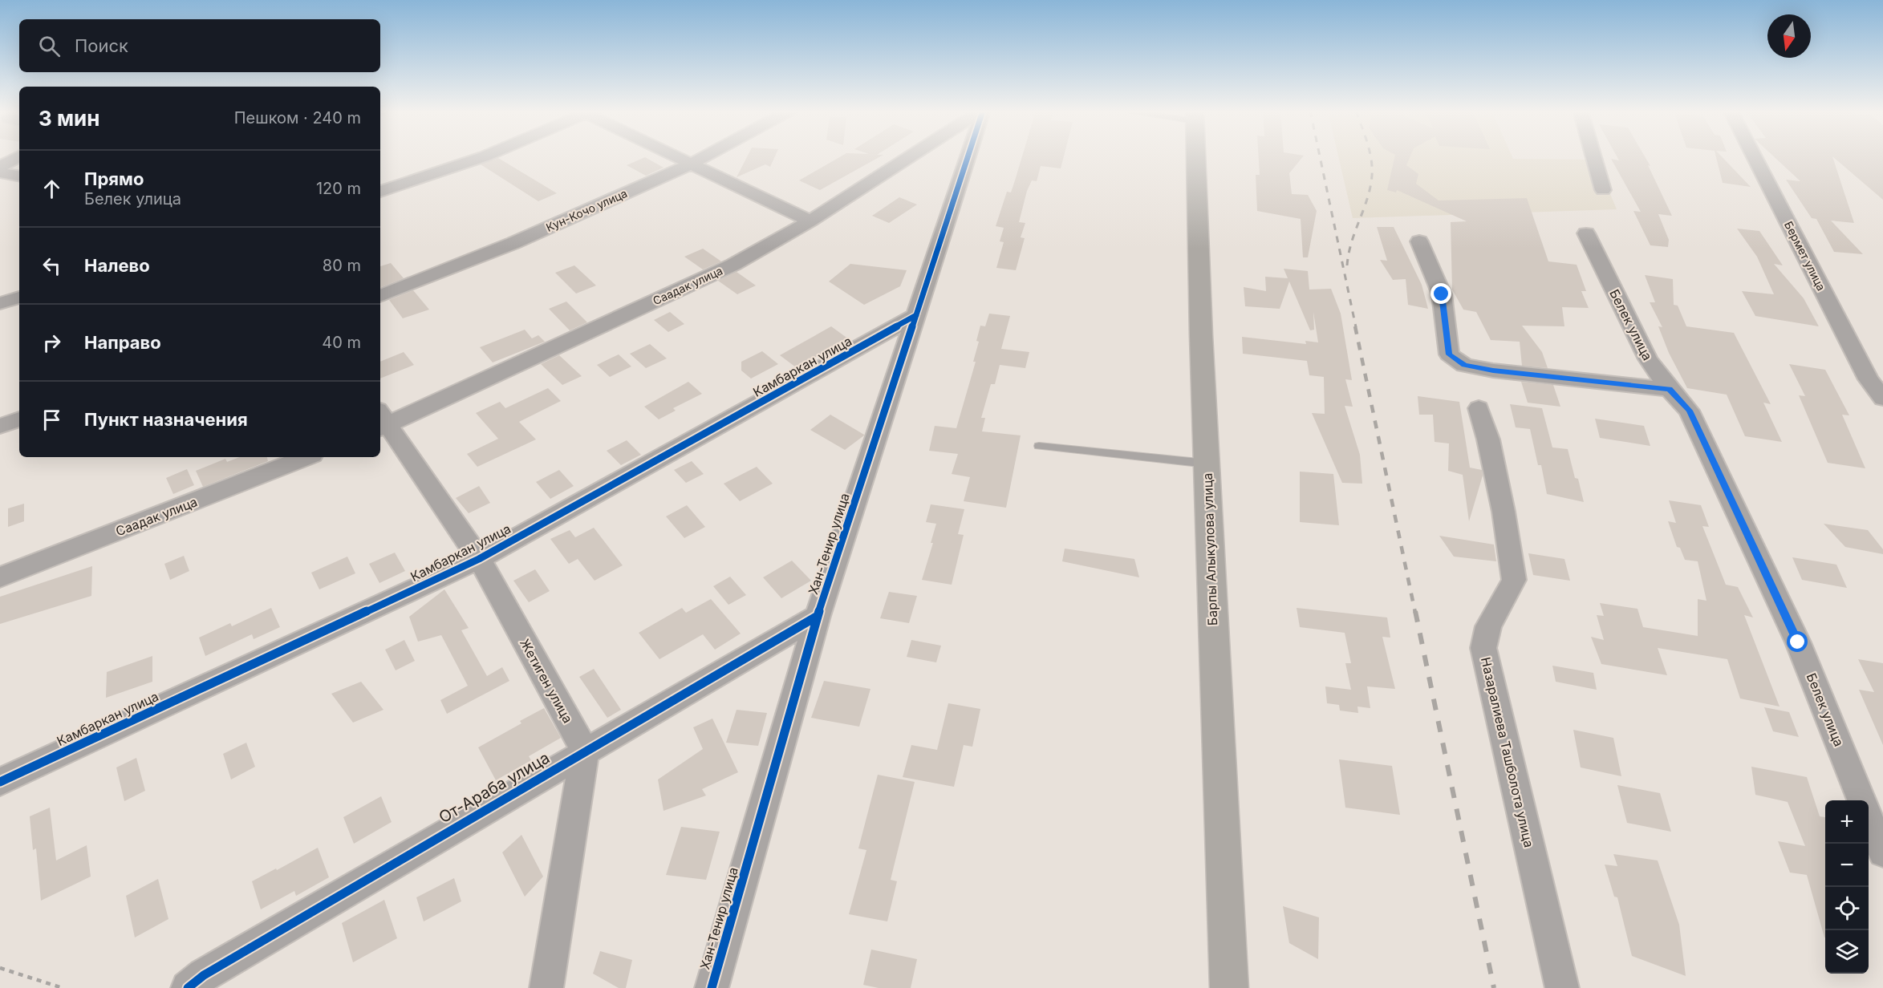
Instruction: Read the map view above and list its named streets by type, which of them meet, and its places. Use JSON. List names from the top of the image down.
{
  "streets": {
    "main road": ["Барпы Алыкулова улица"],
    "street": [
      "Кун-Кочо улица",
      "Бермет улица",
      "Саадак улица",
      "Белек улица",
      "Камбаркан улица",
      "Хан-Тенир улица",
      "Жетиген улица",
      "Назаралиева Ташболота улица",
      "От-Араба улица"
    ]
  },
  "crossings": [
    ["Саадак улица", "Жетиген улица"],
    ["Камбаркан улица", "Хан-Тенир улица"],
    ["Камбаркан улица", "Жетиген улица"],
    ["Хан-Тенир улица", "От-Араба улица"],
    ["Жетиген улица", "От-Араба улица"]
  ],
  "north": "bottom",
  "page": {
    "search": "Поиск",
    "heading": ["3 мин", "Пешком · 240 m"],
    "list": [
      ["Прямо", "Белек улица", "120 m"],
      ["Налево", "80 m"],
      ["Направо", "40 m"],
      "Пункт назначения"
    ],
    "map_buttons": ["+", "−"]
  }
}
